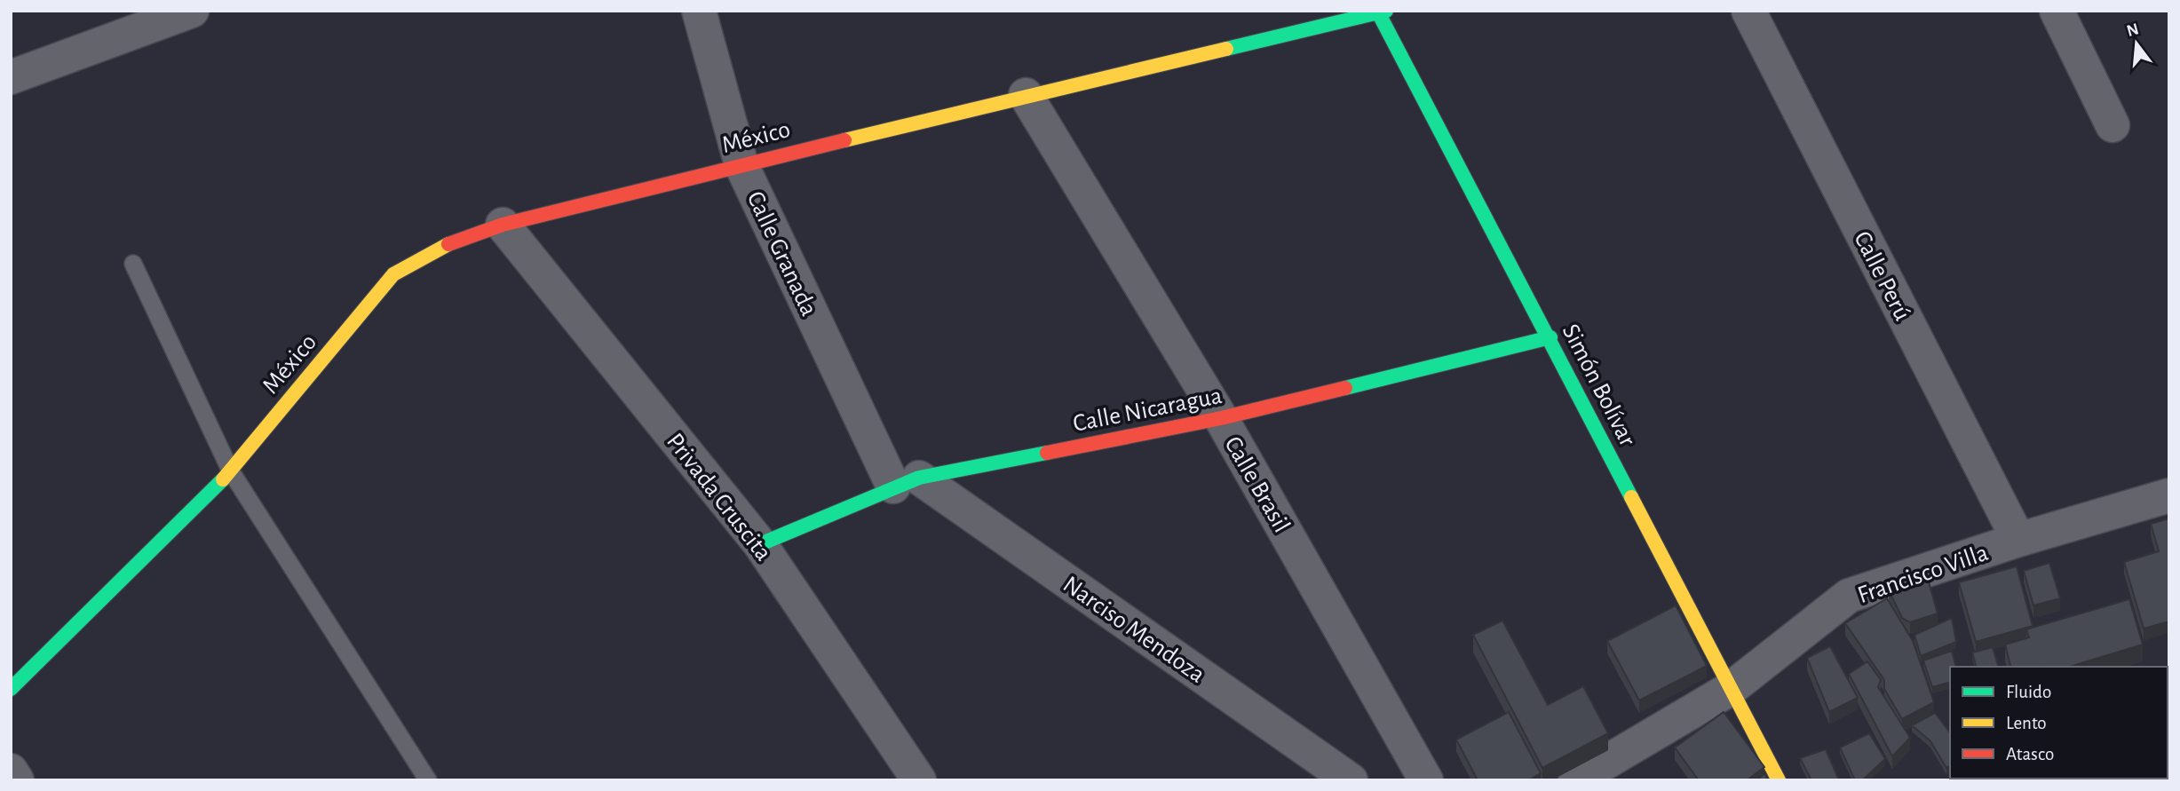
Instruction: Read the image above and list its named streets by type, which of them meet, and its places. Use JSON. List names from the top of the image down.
{
  "streets": {
    "street": [
      "México",
      "Calle Granada",
      "Calle Perú",
      "Simón Bolívar",
      "Calle Nicaragua",
      "Calle Brasil",
      "Privada Cruscita",
      "Francisco Villa",
      "Narciso Mendoza"
    ]
  },
  "crossings": [
    ["México", "Calle Granada"],
    ["México", "Simón Bolívar"],
    ["México", "Calle Brasil"],
    ["México", "Privada Cruscita"],
    ["Calle Granada", "Calle Nicaragua"],
    ["Calle Granada", "Narciso Mendoza"],
    ["Calle Perú", "Francisco Villa"],
    ["Simón Bolívar", "Calle Nicaragua"],
    ["Simón Bolívar", "Francisco Villa"],
    ["Calle Nicaragua", "Calle Brasil"],
    ["Calle Nicaragua", "Privada Cruscita"],
    ["Calle Nicaragua", "Narciso Mendoza"]
  ],
  "legend": ["Fluido", "Lento", "Atasco"],
  "north": "top"
}
